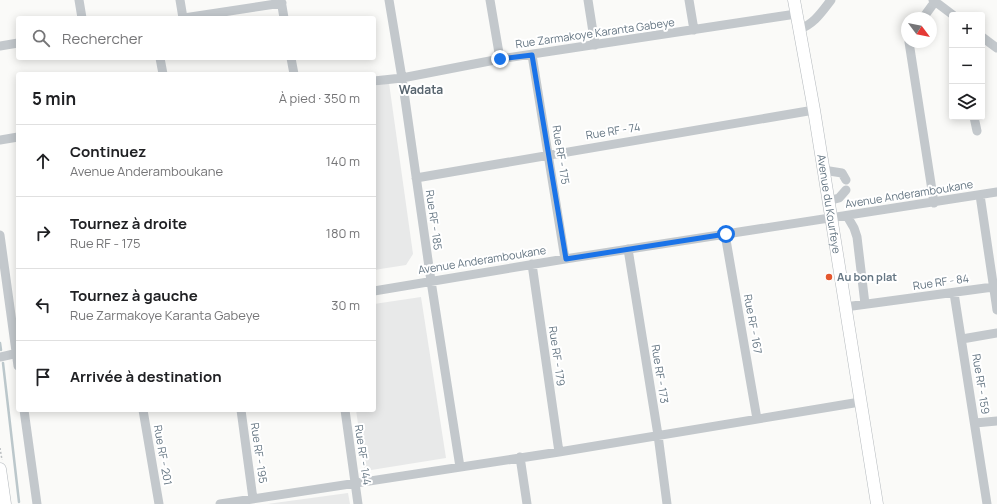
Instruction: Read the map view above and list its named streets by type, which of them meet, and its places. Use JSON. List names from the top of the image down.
{
  "streets": {
    "main road": ["Avenue du Kourfeye"],
    "street": [
      "Rue Zarmakoye Karanta Gabeye",
      "Rue RF - 74",
      "Rue RF - 175",
      "Avenue Anderamboukane",
      "Rue RF - 185",
      "Rue RF - 84",
      "Rue RF - 167",
      "Rue RF - 179",
      "Rue RF - 173",
      "Rue RF - 159",
      "Rue RF - 195",
      "Rue RF - 201",
      "Rue RF - 144"
    ]
  },
  "crossings": [
    ["Rue Zarmakoye Karanta Gabeye", "Rue RF - 175"],
    ["Rue Zarmakoye Karanta Gabeye", "Avenue du Kourfeye"],
    ["Rue Zarmakoye Karanta Gabeye", "Rue RF - 185"],
    ["Rue RF - 74", "Rue RF - 175"],
    ["Rue RF - 74", "Avenue du Kourfeye"],
    ["Rue RF - 74", "Rue RF - 185"],
    ["Rue RF - 175", "Avenue Anderamboukane"],
    ["Avenue Anderamboukane", "Avenue du Kourfeye"],
    ["Avenue Anderamboukane", "Rue RF - 185"],
    ["Avenue Anderamboukane", "Rue RF - 167"],
    ["Avenue Anderamboukane", "Rue RF - 179"],
    ["Avenue Anderamboukane", "Rue RF - 173"],
    ["Avenue du Kourfeye", "Rue RF - 84"],
    ["Rue RF - 84", "Rue RF - 159"]
  ],
  "districts": ["Wadata"],
  "places": ["Au bon plat"],
  "north": "bottom right",
  "page": {
    "map_buttons": ["+", "−"],
    "search": "Rechercher",
    "heading": ["5 min", "À pied · 350 m"],
    "list": [
      ["Continuez", "Avenue Anderamboukane", "140 m"],
      ["Tournez à droite", "Rue RF - 175", "180 m"],
      ["Tournez à gauche", "Rue Zarmakoye Karanta Gabeye", "30 m"],
      "Arrivée à destination"
    ]
  }
}
